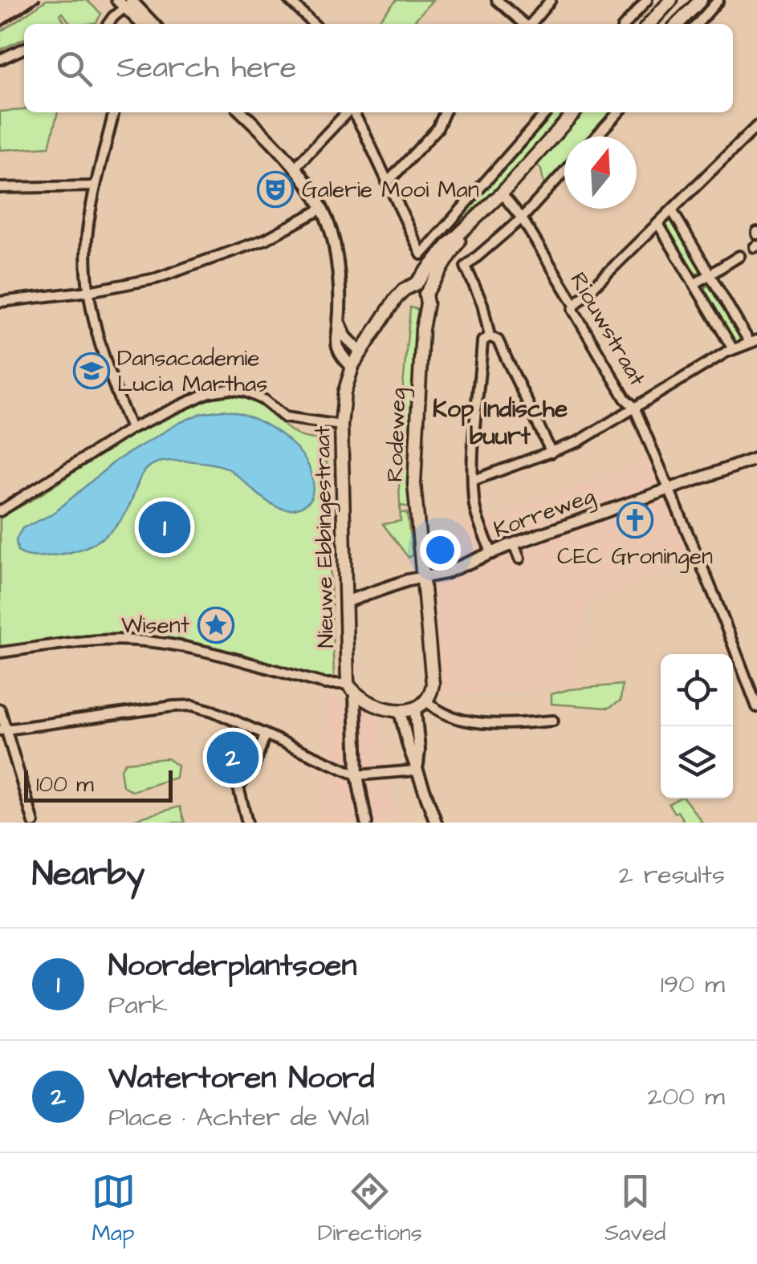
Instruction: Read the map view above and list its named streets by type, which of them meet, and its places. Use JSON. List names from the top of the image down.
{
  "streets": {
    "main road": ["Rodeweg", "Nieuwe Ebbingestraat"],
    "street": ["Riouwstraat", "Korreweg"]
  },
  "crossings": [
    ["Riouwstraat", "Korreweg"],
    ["Rodeweg", "Korreweg"],
    ["Korreweg", "Nieuwe Ebbingestraat"]
  ],
  "districts": ["Kop Indische buurt"],
  "places": {
    "theatre": ["Galerie Mooi Man"],
    "school or university": ["Dansacademie Lucia Marthas"],
    "church": ["CEC Groningen"],
    "place": ["Wisent"]
  },
  "scale_bar": "100 m",
  "north": "top",
  "page": {
    "search": "Search here",
    "pins": ["1", "2"],
    "scale": "100 m",
    "heading": ["Nearby", "2 results"],
    "list": [
      {
        "mark": "1",
        "name": "Noorderplantsoen",
        "note": "Park",
        "value": "190 m"
      },
      {
        "mark": "2",
        "name": "Watertoren Noord",
        "note": "Place · Achter de Wal",
        "value": "200 m"
      }
    ],
    "nav": ["Map", "Directions", "Saved"]
  }
}
